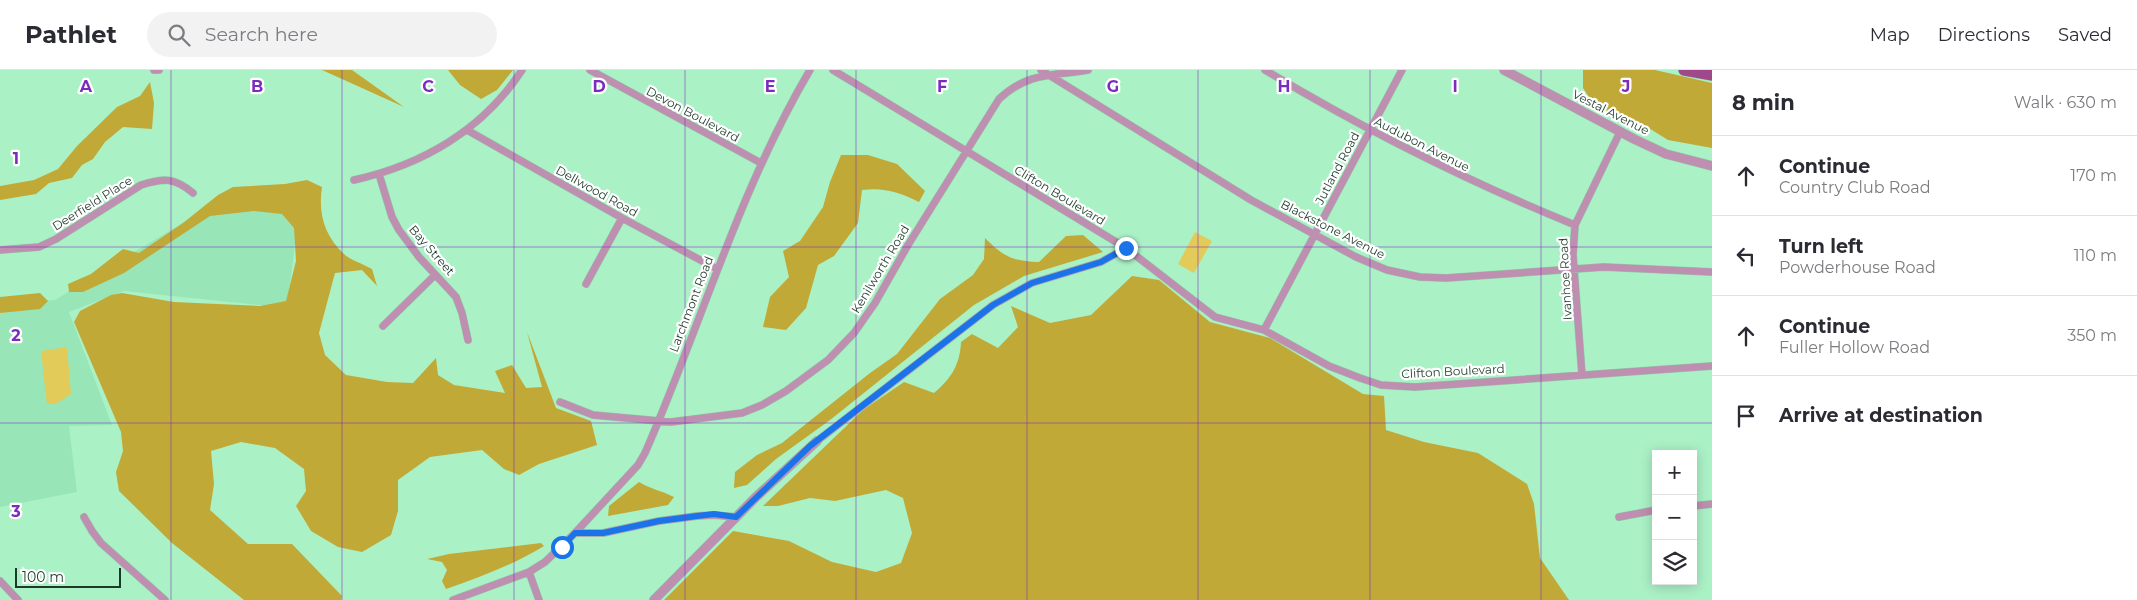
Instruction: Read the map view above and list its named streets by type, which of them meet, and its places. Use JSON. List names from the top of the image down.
{
  "streets": {
    "street": [
      "Vestal Avenue",
      "Devon Boulevard",
      "Audubon Avenue",
      "Jutland Road",
      "Dellwood Road",
      "Clifton Boulevard",
      "Deerfield Place",
      "Blackstone Avenue",
      "Bay Street",
      "Kenilworth Road",
      "Ivanhoe Road",
      "Larchmont Road"
    ]
  },
  "crossings": [
    ["Vestal Avenue", "Ivanhoe Road"],
    ["Devon Boulevard", "Larchmont Road"],
    ["Audubon Avenue", "Jutland Road"],
    ["Audubon Avenue", "Ivanhoe Road"],
    ["Jutland Road", "Clifton Boulevard"],
    ["Jutland Road", "Blackstone Avenue"],
    ["Dellwood Road", "Larchmont Road"],
    ["Clifton Boulevard", "Kenilworth Road"],
    ["Clifton Boulevard", "Ivanhoe Road"],
    ["Blackstone Avenue", "Kenilworth Road"],
    ["Blackstone Avenue", "Ivanhoe Road"],
    ["Kenilworth Road", "Larchmont Road"]
  ],
  "scale_bar": "100 m",
  "page": {
    "header": "Pathlet",
    "search": "Search here",
    "nav": ["Map", "Directions", "Saved"],
    "heading": ["8 min", "Walk · 630 m"],
    "list": [
      ["Continue", "Country Club Road", "170 m"],
      ["Turn left", "Powderhouse Road", "110 m"],
      ["Continue", "Fuller Hollow Road", "350 m"],
      "Arrive at destination"
    ],
    "map_buttons": ["+", "−"],
    "scale": "100 m"
  },
  "grid": {
    "columns": [
      "A",
      "B",
      "C",
      "D",
      "E",
      "F",
      "G",
      "H",
      "I",
      "J"
    ],
    "rows": ["1", "2", "3"]
  }
}
